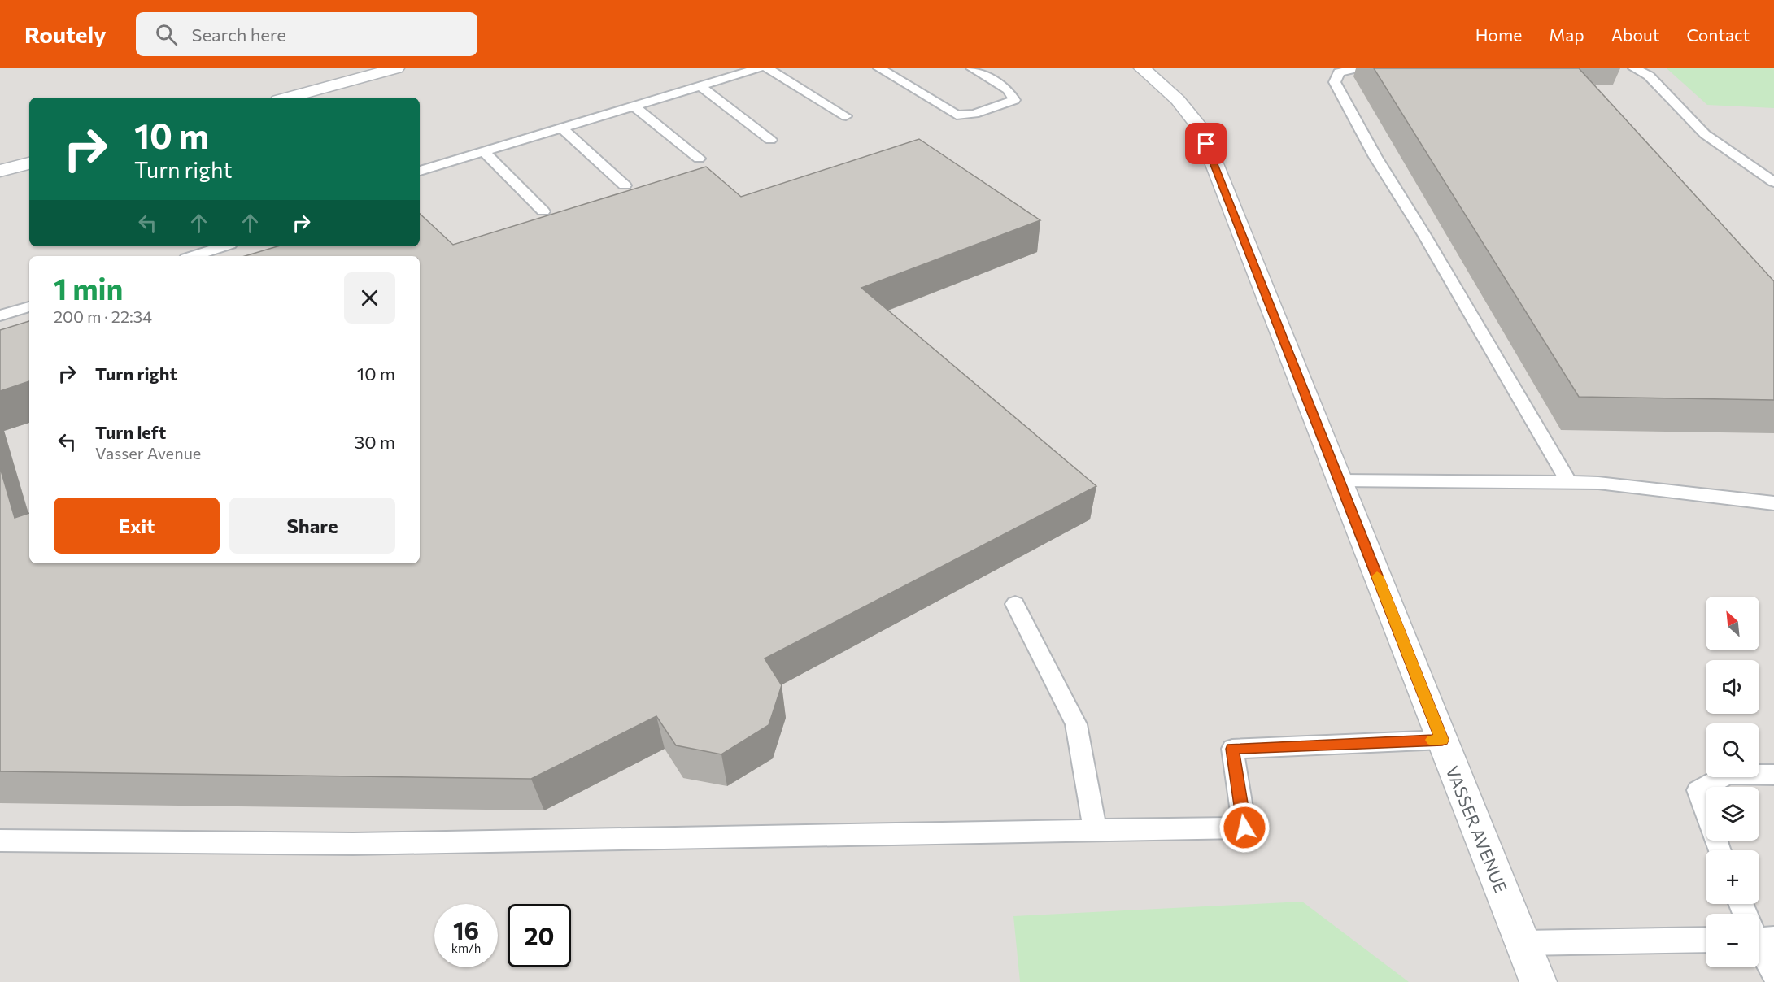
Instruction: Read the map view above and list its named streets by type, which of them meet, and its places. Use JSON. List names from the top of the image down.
{
  "streets": {
    "street": ["VASSER AVENUE"]
  },
  "north": "top left",
  "page": {
    "header": "Routely",
    "search": "Search here",
    "nav": [
      "Home",
      "Map",
      "About",
      "Contact"
    ],
    "turn": ["10 m", "Turn right"],
    "heading": ["1 min", "200 m · 22:34"],
    "list": [
      {
        "name": "Turn right",
        "value": "10 m"
      },
      {
        "name": "Turn left",
        "note": "Vasser Avenue",
        "value": "30 m"
      }
    ],
    "buttons": ["Exit", "Share"],
    "map_buttons": ["+", "−"],
    "speed": "16 km/h",
    "limit": "20"
  }
}
